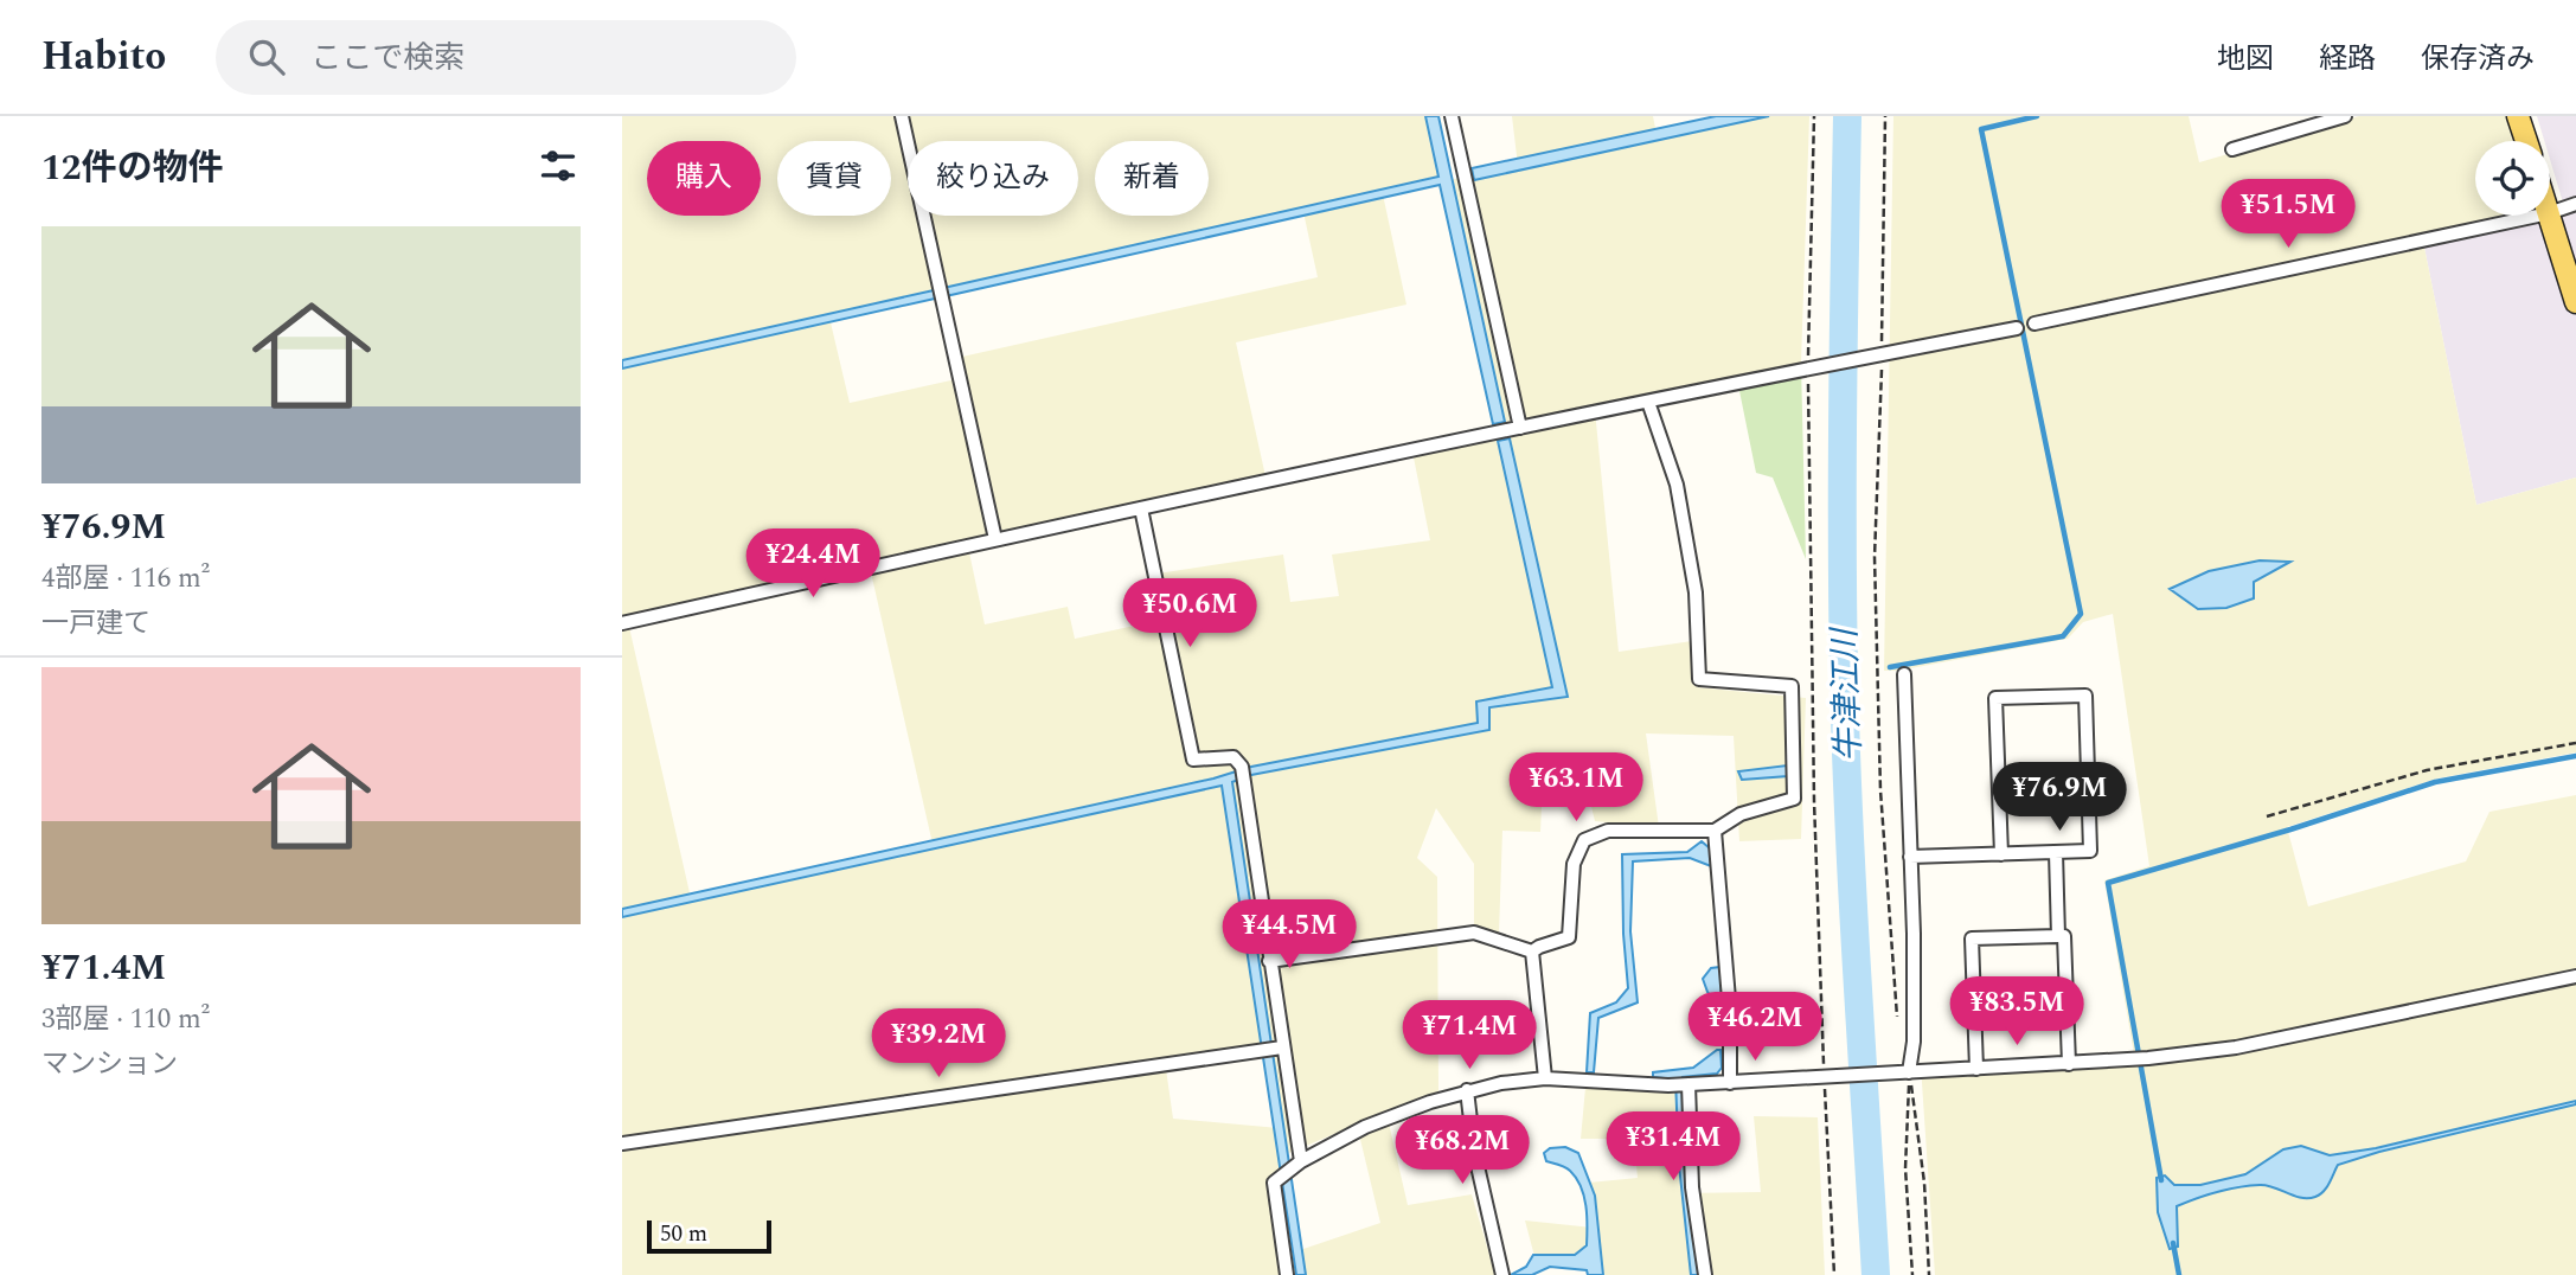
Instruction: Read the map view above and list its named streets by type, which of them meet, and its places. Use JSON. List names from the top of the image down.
{
  "water": ["牛津江川"],
  "scale_bar": "50 m",
  "page": {
    "header": "Habito",
    "search": "ここで検索",
    "nav": ["地図", "経路", "保存済み"],
    "heading": "12件の物件",
    "chip": [
      "購入",
      "賃貸",
      "絞り込み",
      "新着"
    ],
    "price": [
      "¥51.5M",
      "¥24.4M",
      "¥50.6M",
      "¥63.1M",
      "¥76.9M",
      "¥44.5M",
      "¥83.5M",
      "¥46.2M",
      "¥71.4M",
      "¥39.2M",
      "¥31.4M",
      "¥68.2M"
    ],
    "list": [
      {
        "name": "¥76.9M",
        "note": "4部屋 · 116 m² · 一戸建て"
      },
      {
        "name": "¥71.4M",
        "note": "3部屋 · 110 m² · マンション"
      }
    ],
    "scale": "50 m"
  }
}
